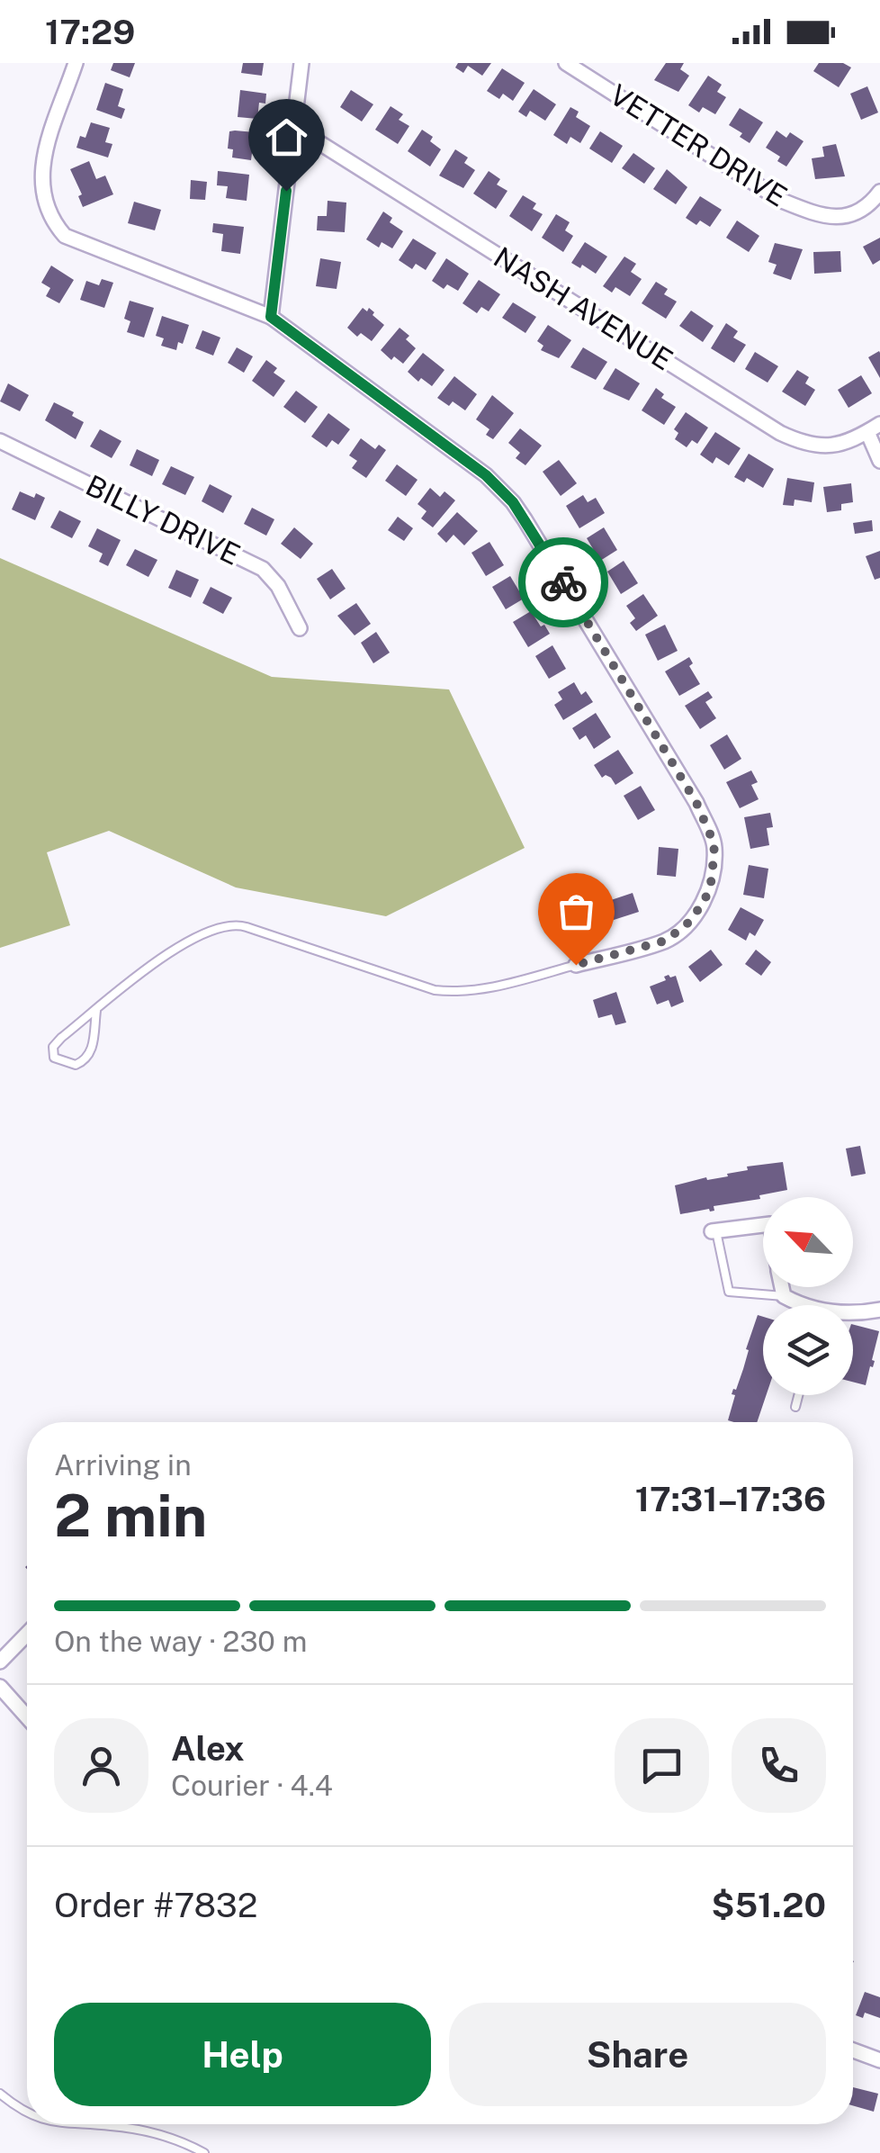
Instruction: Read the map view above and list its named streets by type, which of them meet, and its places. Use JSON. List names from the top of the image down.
{
  "streets": {
    "street": ["VETTER DRIVE", "NASH AVENUE", "BILLY DRIVE"]
  },
  "north": "top left",
  "page": {
    "status": "17:29",
    "heading": ["2 min", "Arriving in", "17:31–17:36"],
    "panel": [
      "Alex",
      "Courier · 4.4",
      "Order #7832",
      "$51.20"
    ],
    "bar": "On the way · 230 m",
    "buttons": ["Help", "Share"]
  }
}
